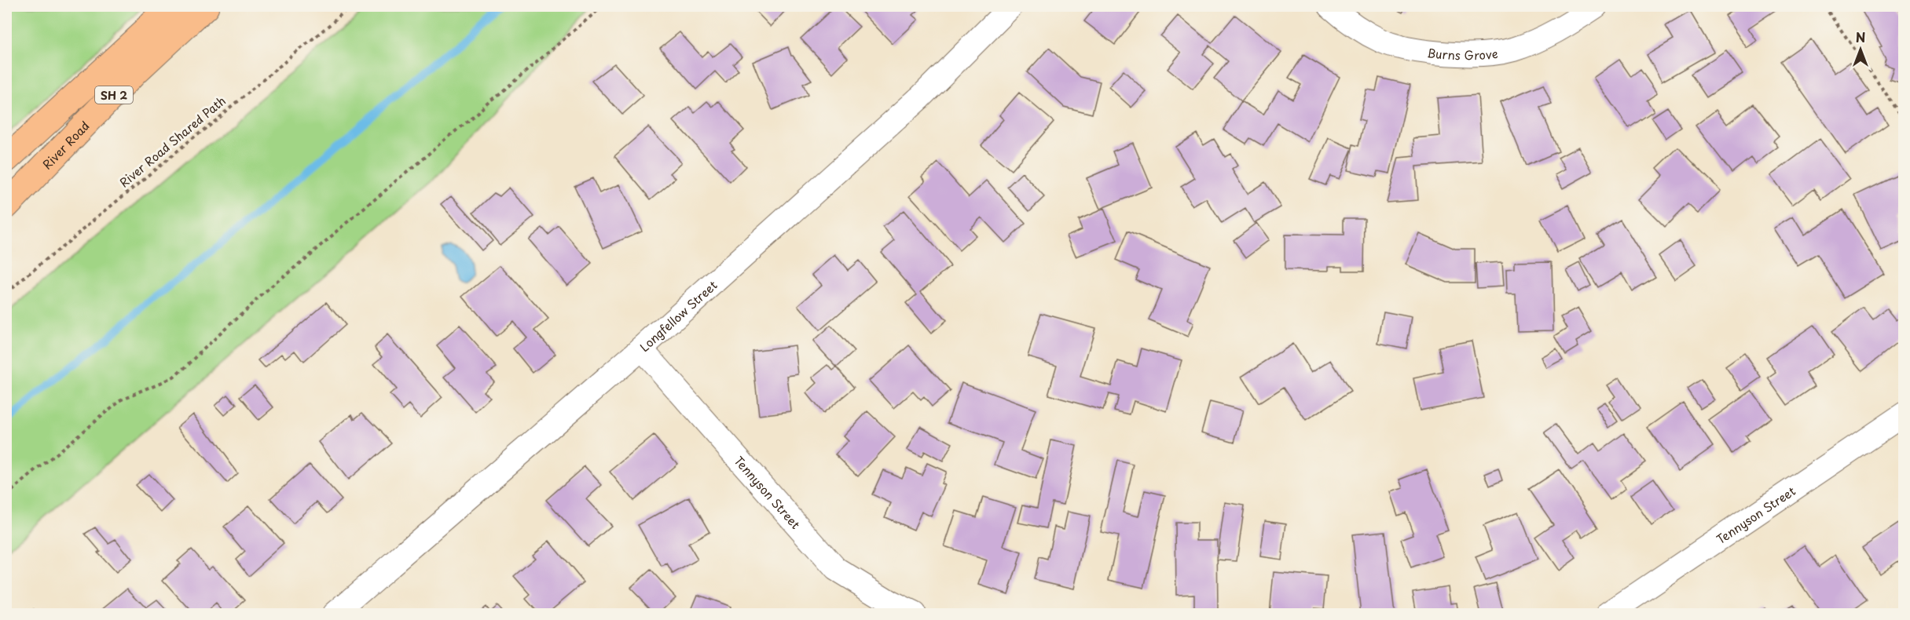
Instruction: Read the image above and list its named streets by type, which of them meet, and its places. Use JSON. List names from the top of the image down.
{
  "streets": {
    "highway": ["SH 2", "River Road"],
    "street": ["Burns Grove", "Longfellow Street", "Tennyson Street"],
    "path": ["River Road Shared Path"]
  },
  "crossings": [
    ["Longfellow Street", "Tennyson Street"]
  ],
  "north": "top"
}
